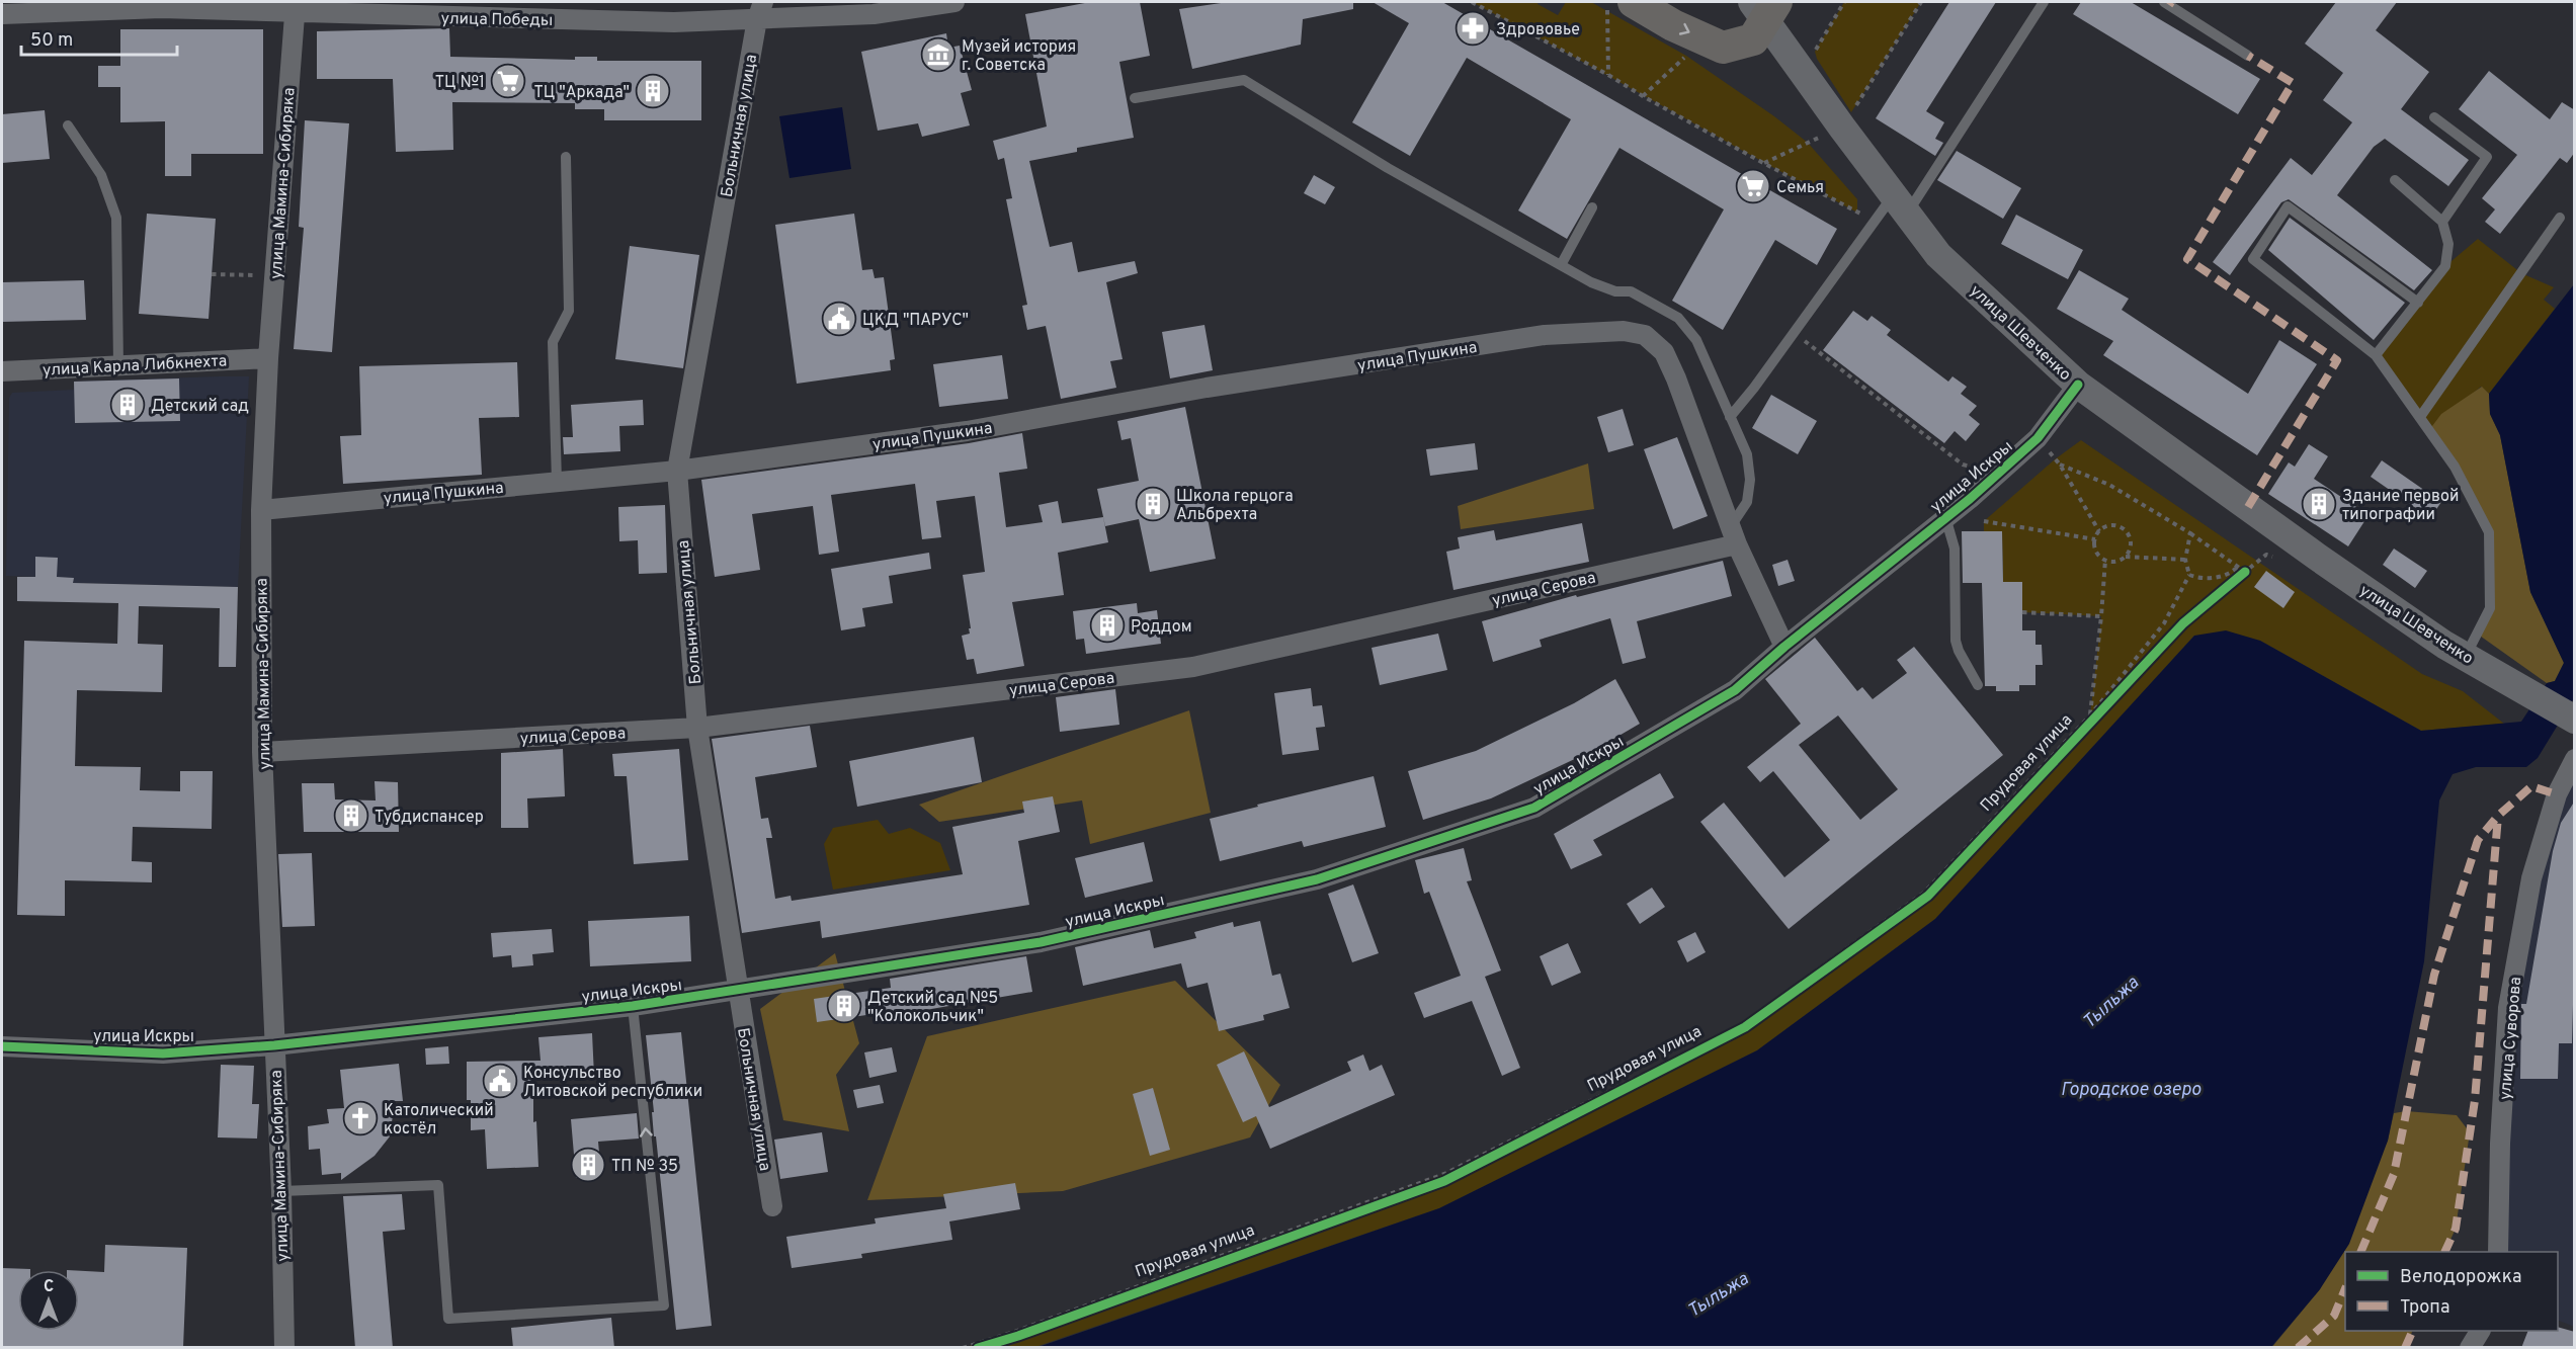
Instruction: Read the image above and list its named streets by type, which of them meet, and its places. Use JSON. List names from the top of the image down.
{
  "streets": {
    "main road": ["улица Шевченко"],
    "street": [
      "улица Победы",
      "Больничная улица",
      "улица Мамина-Сибиряка",
      "улица Пушкина",
      "улица Карла Либкнехта",
      "улица Искры",
      "улица Серова",
      "улица Суворова"
    ],
    "cycle path": ["Прудовая улица"]
  },
  "crossings": [
    ["улица Победы", "Больничная улица"],
    ["улица Победы", "улица Мамина-Сибиряка"],
    ["Больничная улица", "улица Пушкина"],
    ["Больничная улица", "улица Искры"],
    ["Больничная улица", "улица Серова"],
    ["улица Мамина-Сибиряка", "улица Пушкина"],
    ["улица Мамина-Сибиряка", "улица Карла Либкнехта"],
    ["улица Мамина-Сибиряка", "улица Искры"],
    ["улица Мамина-Сибиряка", "улица Серова"],
    ["улица Шевченко", "улица Искры"],
    ["улица Пушкина", "улица Серова"]
  ],
  "water": ["Тыльжа", "Городское озеро"],
  "places": {
    "pharmacy": ["Здрововье"],
    "museum": ["Музей история г. Советска"],
    "supermarket": ["ТЦ №1", "Семья"],
    "building": [
      "ТЦ \"Аркада\"",
      "Детский сад",
      "Школа герцога Альбрехта",
      "Здание первой типографии",
      "Роддом",
      "Тубдиспансер",
      "Детский сад №5 \"Колокольчик\"",
      "ТП № 35"
    ],
    "public building": ["ЦКД \"ПАРУС\"", "Консульство Литовской республики"],
    "church": ["Католический костёл"]
  },
  "legend": ["Велодорожка", "Тропа"],
  "scale_bar": "50 m",
  "north": "top"
}
